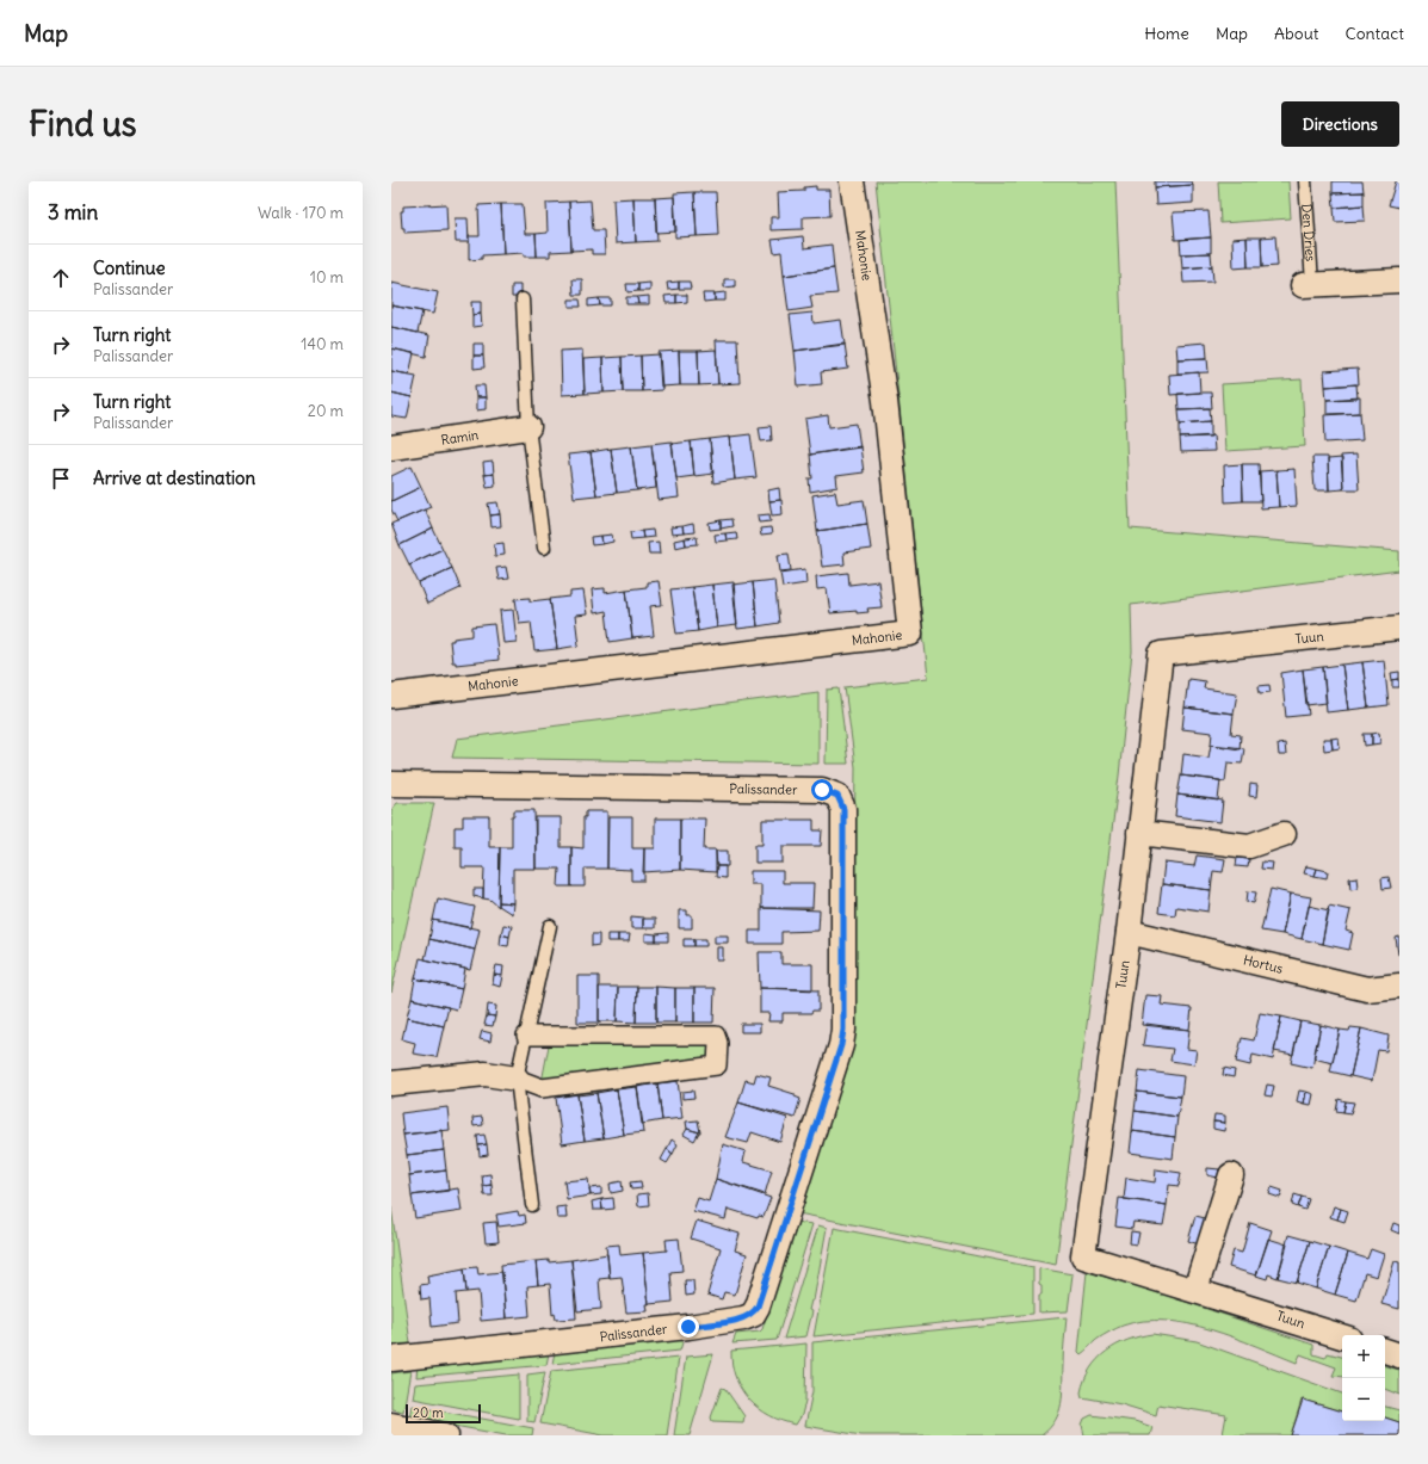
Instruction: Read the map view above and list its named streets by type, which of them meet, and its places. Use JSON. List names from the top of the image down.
{
  "streets": {
    "street": [
      "Den Dries",
      "Mahonie",
      "Ramin",
      "Tuun",
      "Palissander",
      "Hortus"
    ]
  },
  "crossings": [
    ["Tuun", "Hortus"]
  ],
  "scale_bar": "20 m",
  "page": {
    "header": "Map",
    "nav": [
      "Home",
      "Map",
      "About",
      "Contact"
    ],
    "buttons": "Directions",
    "title": "Find us",
    "heading": ["3 min", "Walk · 170 m"],
    "list": [
      ["Continue", "Palissander", "10 m"],
      ["Turn right", "Palissander", "140 m"],
      ["Turn right", "Palissander", "20 m"],
      "Arrive at destination"
    ],
    "map_buttons": ["+", "−"],
    "scale": "20 m"
  }
}
